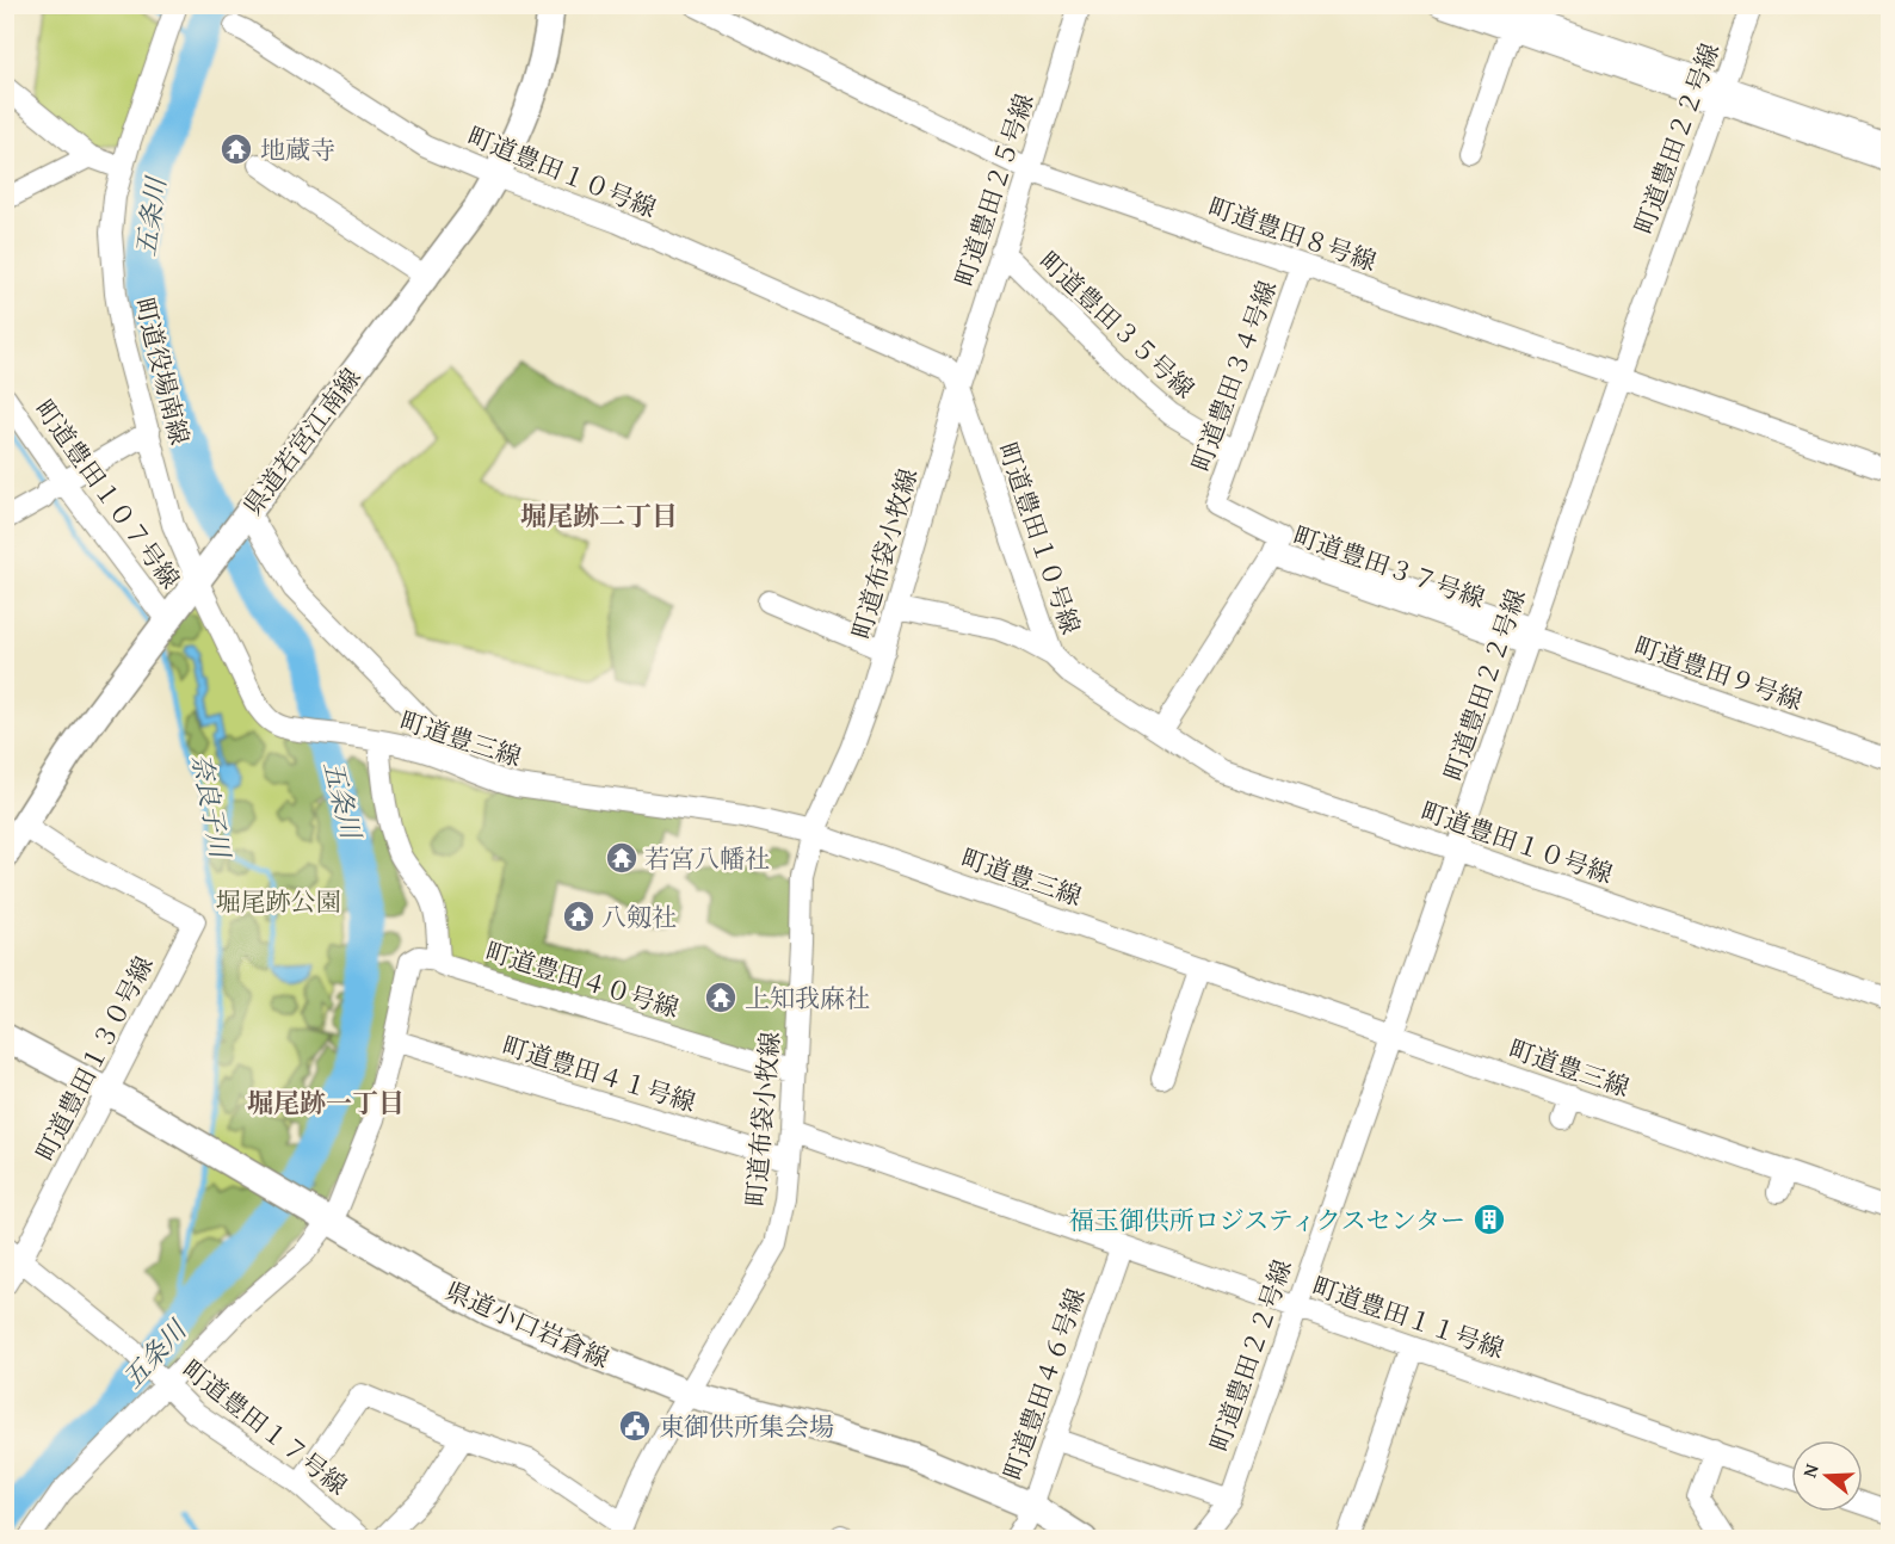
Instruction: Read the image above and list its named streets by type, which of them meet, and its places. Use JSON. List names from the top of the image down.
{
  "streets": {
    "main road": ["県道若宮江南線", "県道小口岩倉線"],
    "street": [
      "町道豊田２２号線",
      "町道豊田１０号線",
      "町道豊田２５号線",
      "町道豊田８号線",
      "町道豊田３５号線",
      "町道役場南線",
      "町道豊田３４号線",
      "町道豊田１０７号線",
      "町道布袋小牧線",
      "町道豊田３７号線",
      "町道豊田９号線",
      "町道豊三線",
      "町道豊田４０号線",
      "町道豊田１３０号線",
      "町道豊田４１号線",
      "町道豊田１１号線",
      "町道豊田４６号線",
      "町道豊田１７号線"
    ]
  },
  "crossings": [
    ["町道豊田２２号線", "町道豊田１０号線"],
    ["町道豊田２２号線", "町道豊田８号線"],
    ["町道豊田２２号線", "町道豊田３７号線"],
    ["町道豊田２２号線", "町道豊田９号線"],
    ["町道豊田２２号線", "町道豊三線"],
    ["町道豊田２２号線", "町道豊田１１号線"],
    ["町道豊田１０号線", "町道豊田２５号線"],
    ["町道豊田１０号線", "県道若宮江南線"],
    ["町道豊田１０号線", "町道布袋小牧線"],
    ["町道豊田２５号線", "町道豊田８号線"],
    ["町道豊田２５号線", "町道豊田３５号線"],
    ["町道豊田２５号線", "町道布袋小牧線"],
    ["町道豊田８号線", "町道豊田３４号線"],
    ["町道豊田３５号線", "町道豊田３４号線"],
    ["町道役場南線", "県道若宮江南線"],
    ["町道役場南線", "町道豊三線"],
    ["町道豊田３４号線", "町道豊田３７号線"],
    ["県道若宮江南線", "町道豊田１０７号線"],
    ["県道若宮江南線", "町道豊三線"],
    ["県道若宮江南線", "町道豊田１３０号線"],
    ["町道布袋小牧線", "町道豊三線"],
    ["町道布袋小牧線", "町道豊田４０号線"],
    ["町道布袋小牧線", "町道豊田４１号線"],
    ["町道布袋小牧線", "町道豊田１１号線"],
    ["町道布袋小牧線", "県道小口岩倉線"],
    ["町道豊田３７号線", "町道豊田９号線"],
    ["町道豊田１３０号線", "県道小口岩倉線"],
    ["町道豊田１３０号線", "町道豊田１７号線"],
    ["町道豊田１１号線", "町道豊田４６号線"],
    ["県道小口岩倉線", "町道豊田４６号線"]
  ],
  "districts": ["堀尾跡二丁目", "堀尾跡一丁目"],
  "water": ["五条川", "奈良子川"],
  "parks": ["堀尾跡公園"],
  "places": {
    "temple": [
      "地蔵寺",
      "若宮八幡社",
      "八剱社",
      "上知我麻社"
    ],
    "building": ["福玉御供所ロジスティクスセンター"],
    "public building": ["東御供所集会場"]
  },
  "north": "left"
}
